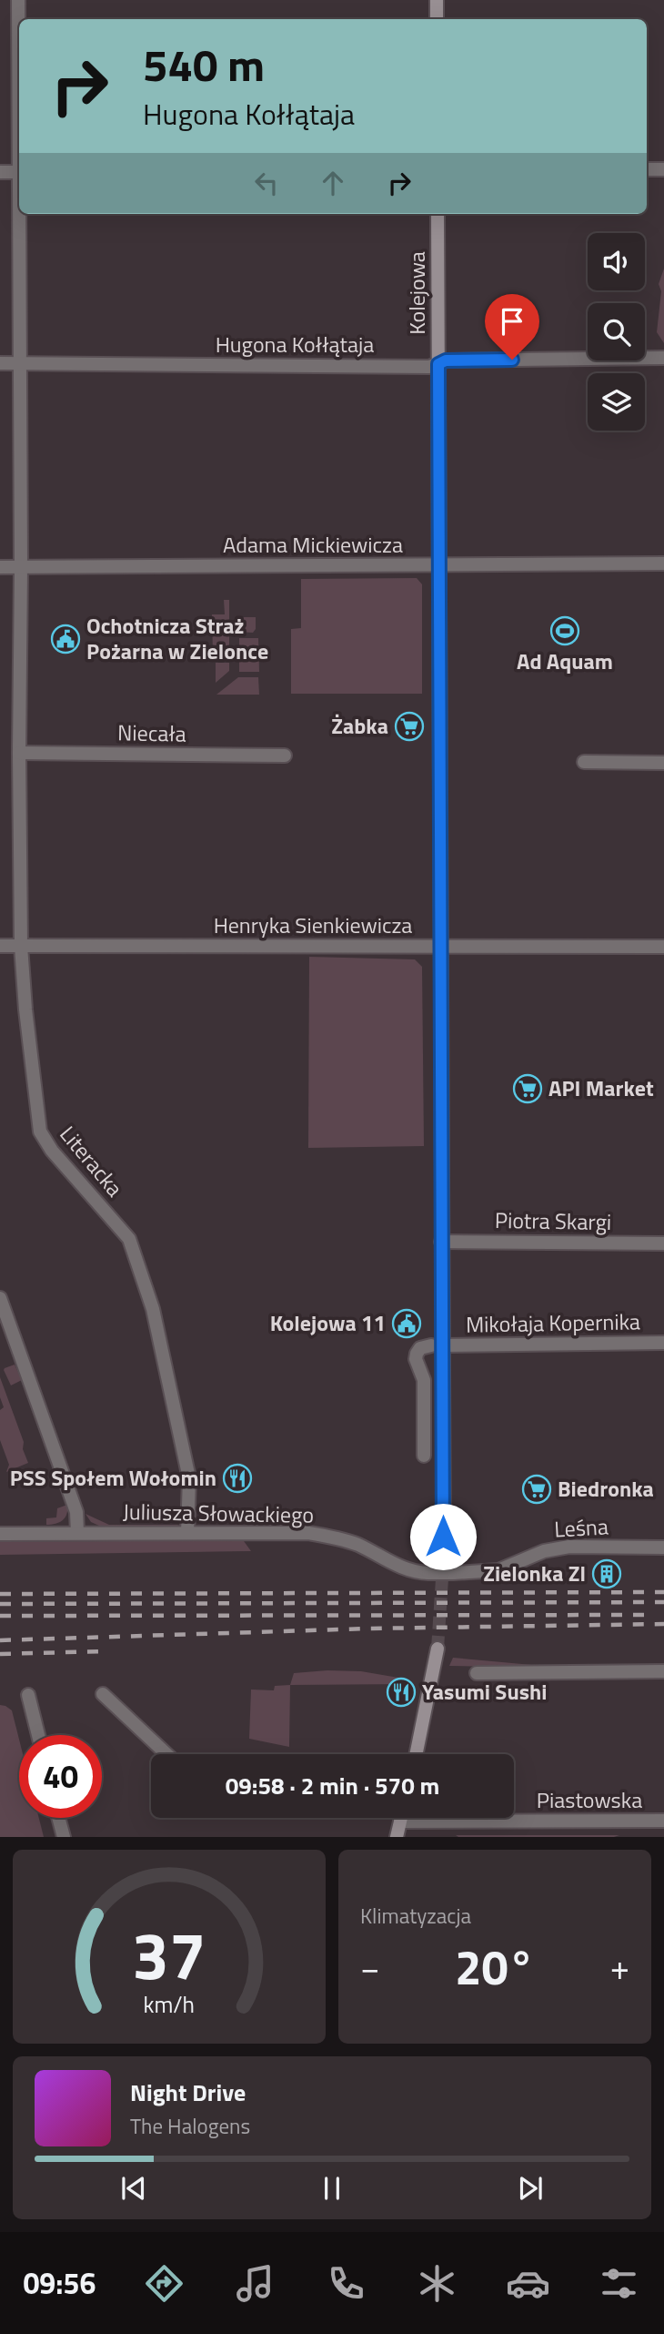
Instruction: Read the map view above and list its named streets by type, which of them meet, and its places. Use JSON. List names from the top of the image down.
{
  "streets": {
    "street": [
      "Kolejowa",
      "Hugona Kołłątaja",
      "Adama Mickiewicza",
      "Niecała",
      "Henryka Sienkiewicza",
      "Literacka",
      "Piotra Skargi",
      "Mikołaja Kopernika",
      "Juliusza Słowackiego",
      "Leśna",
      "Piastowska"
    ]
  },
  "crossings": [
    ["Kolejowa", "Hugona Kołłątaja"],
    ["Kolejowa", "Adama Mickiewicza"],
    ["Kolejowa", "Henryka Sienkiewicza"],
    ["Kolejowa", "Piotra Skargi"],
    ["Kolejowa", "Mikołaja Kopernika"],
    ["Hugona Kołłątaja", "Literacka"],
    ["Adama Mickiewicza", "Literacka"],
    ["Niecała", "Literacka"],
    ["Henryka Sienkiewicza", "Literacka"],
    ["Literacka", "Juliusza Słowackiego"],
    ["Juliusza Słowackiego", "Leśna"]
  ],
  "places": {
    "sports": ["Ad Aquam"],
    "public building": ["Ochotnicza Straż Pożarna w Zielonce", "Kolejowa 11"],
    "supermarket": ["Żabka", "API Market", "Biedronka"],
    "restaurant": ["PSS Społem Wołomin", "Yasumi Sushi"],
    "building": ["Zielonka Zl"]
  },
  "page": {
    "turn": ["540 m", "Hugona Kołłątaja"],
    "limit": "40",
    "trip": "09:58 · 2 min · 570 m",
    "tile": "Klimatyzacja",
    "heat": ["−", "20°", "+"],
    "song": ["Night Drive", "The Halogens"],
    "tabs": "09:56",
    "gauge": ["37", "km/h"]
  }
}
